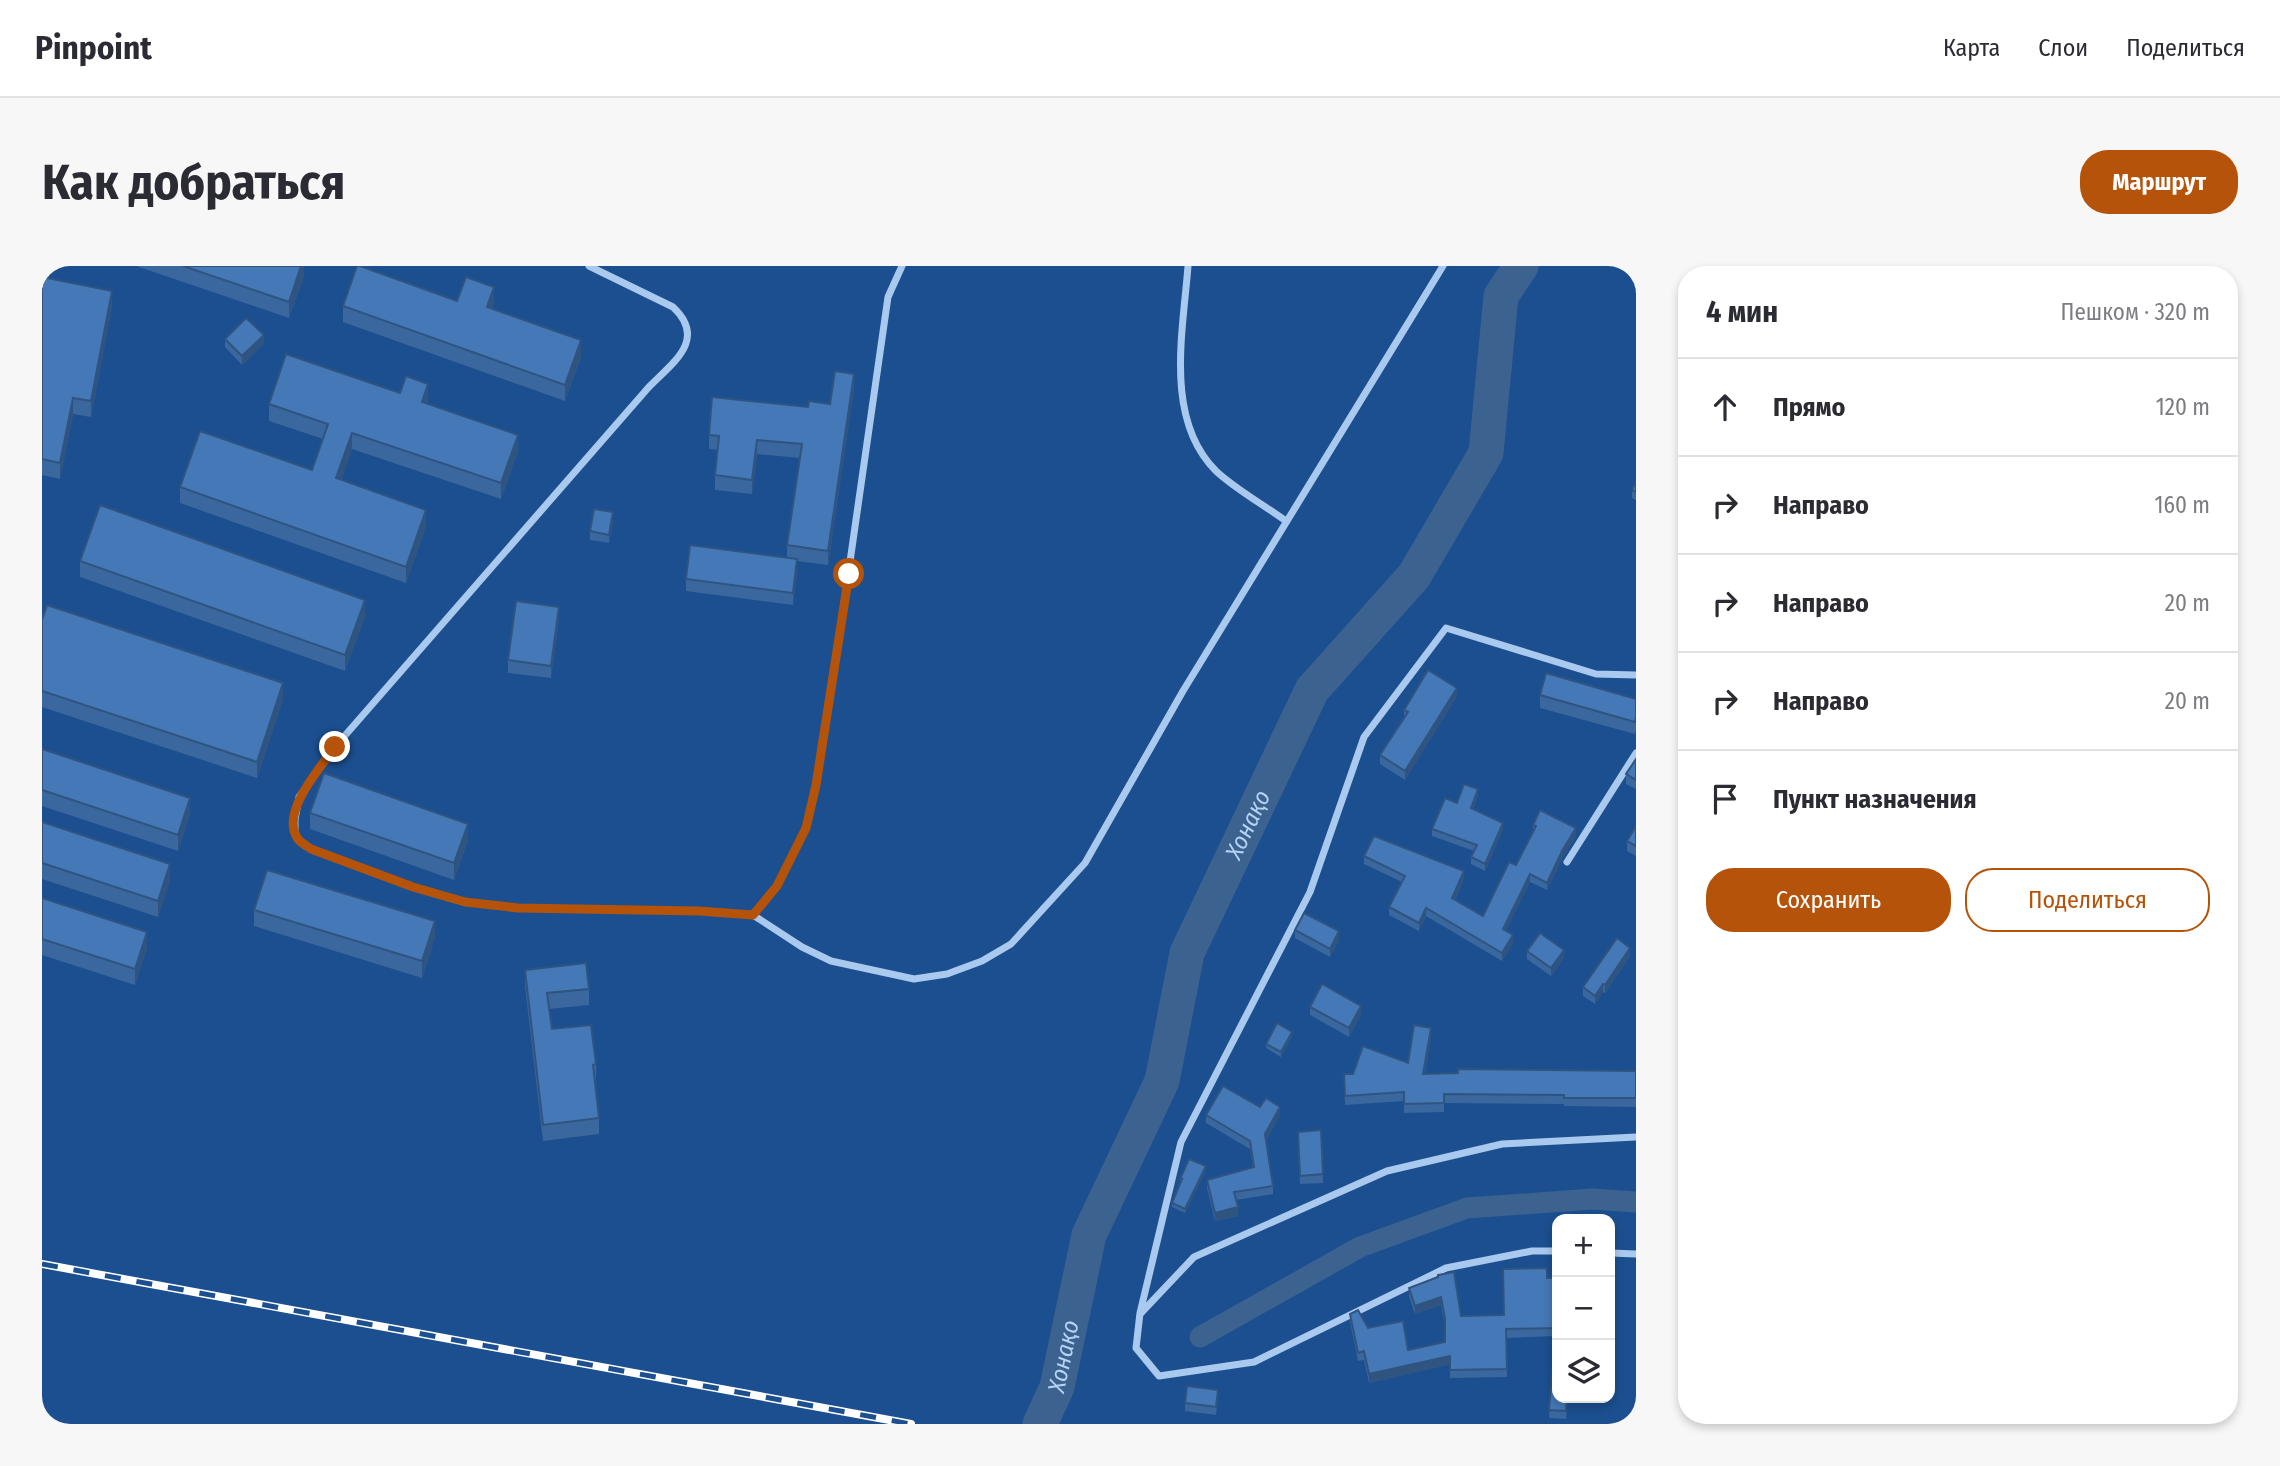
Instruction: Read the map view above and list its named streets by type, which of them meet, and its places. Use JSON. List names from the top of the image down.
{
  "water": ["Хонақо"],
  "page": {
    "header": "Pinpoint",
    "nav": ["Карта", "Слои", "Поделиться"],
    "buttons": [
      "Маршрут",
      ["Сохранить", "Поделиться"]
    ],
    "title": "Как добраться",
    "heading": ["4 мин", "Пешком · 320 m"],
    "list": [
      ["Прямо", "120 m"],
      ["Направо", "160 m"],
      ["Направо", "20 m"],
      ["Направо", "20 m"],
      "Пункт назначения"
    ],
    "map_buttons": ["+", "−"]
  }
}
